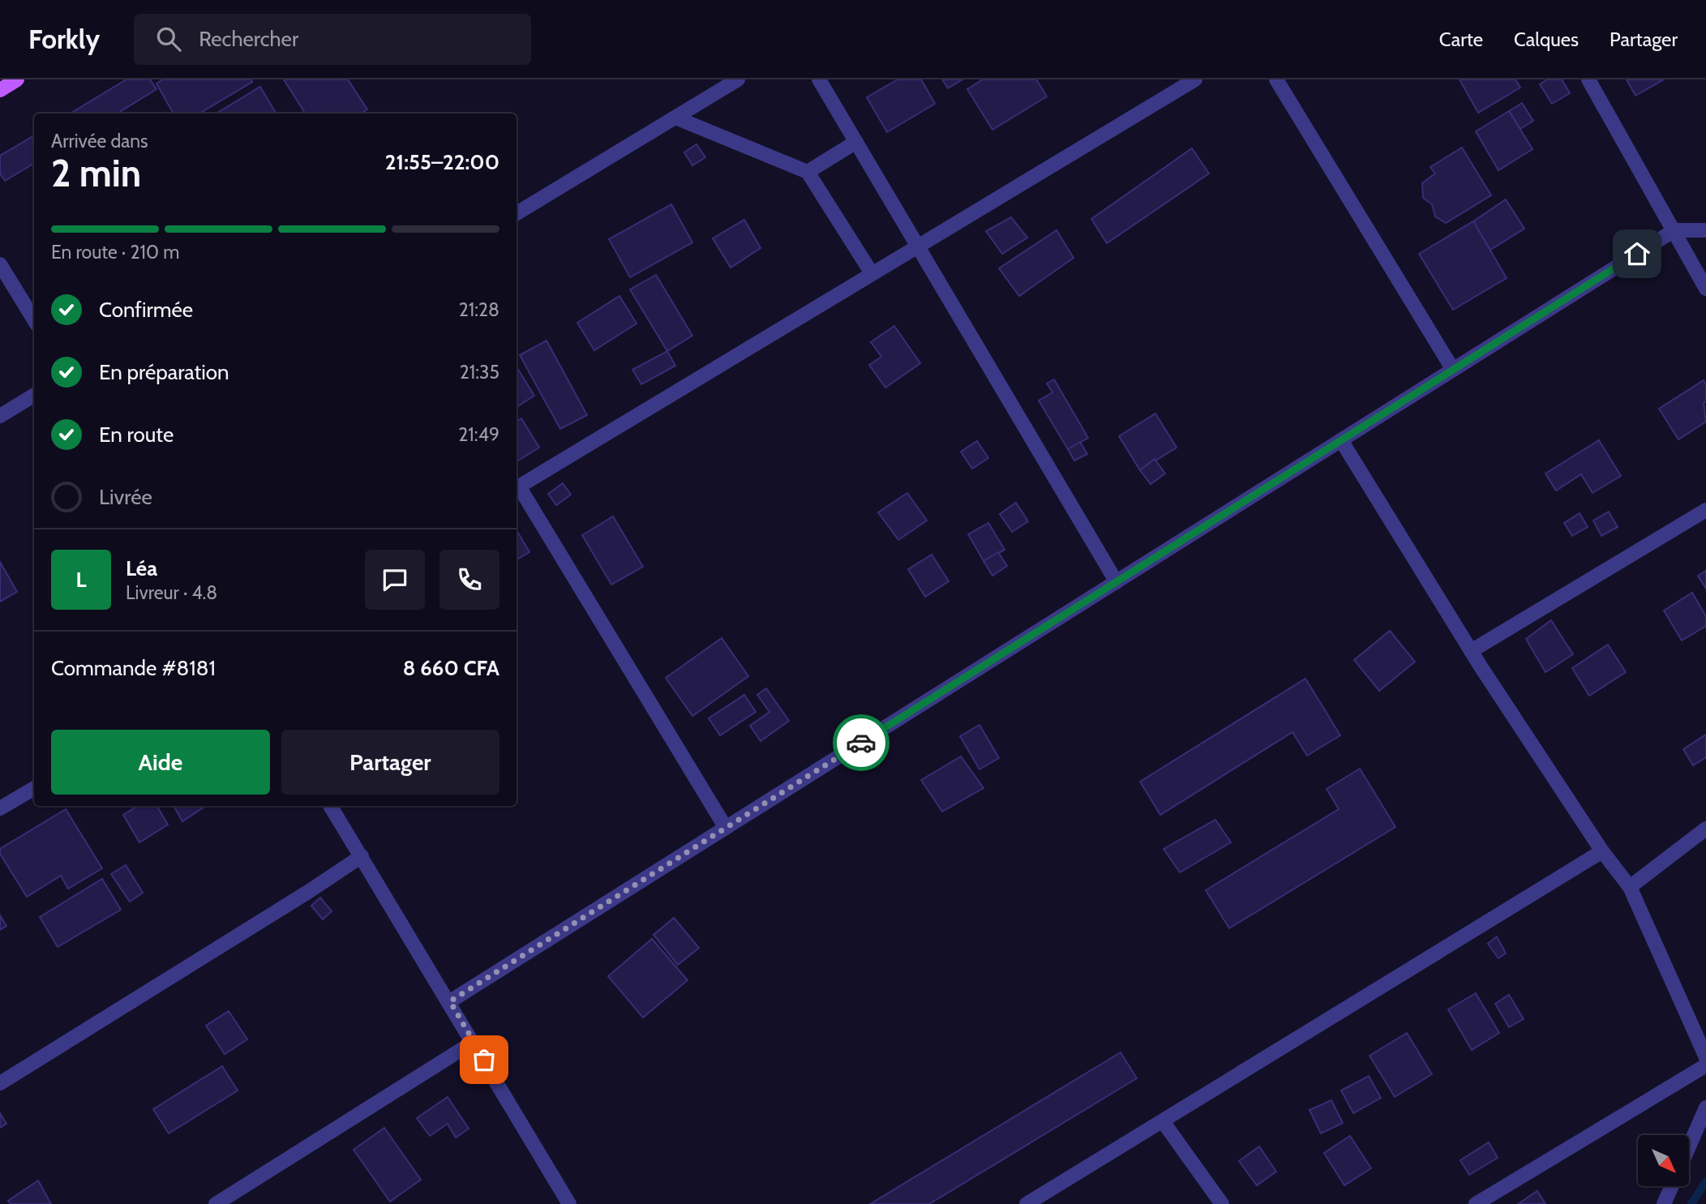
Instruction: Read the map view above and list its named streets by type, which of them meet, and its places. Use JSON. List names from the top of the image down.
{
  "north": "bottom right",
  "page": {
    "header": "Forkly",
    "search": "Rechercher",
    "nav": ["Carte", "Calques", "Partager"],
    "heading": ["2 min", "Arrivée dans", "21:55–22:00"],
    "panel": [
      "Léa",
      "Livreur · 4.8",
      "Commande #8181",
      "8 660 CFA"
    ],
    "bar": "En route · 210 m",
    "list": [
      ["Confirmée", "21:28"],
      ["En préparation", "21:35"],
      ["En route", "21:49"],
      "Livrée"
    ],
    "round": "L",
    "buttons": ["Aide", "Partager"]
  }
}
